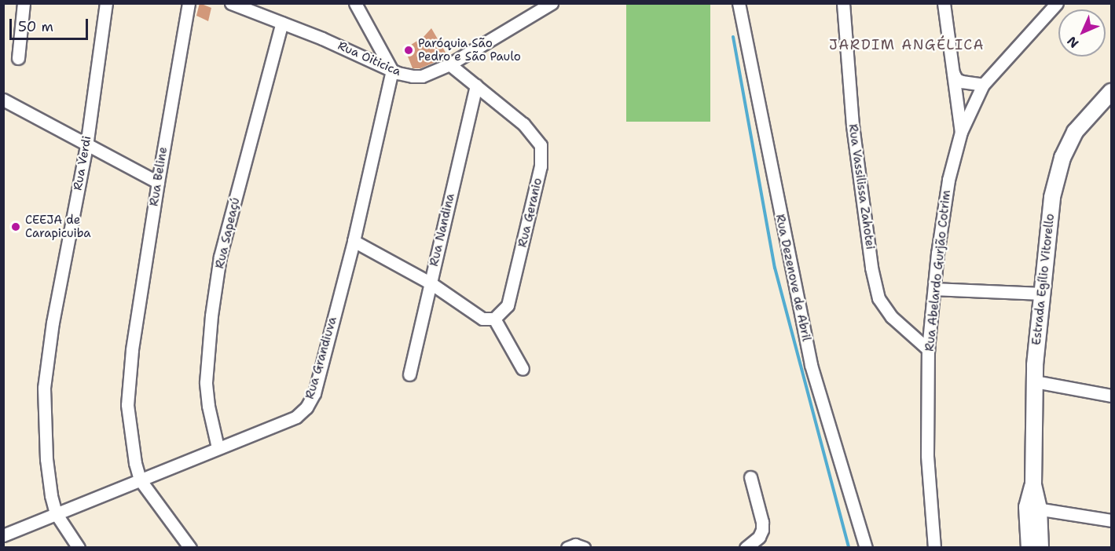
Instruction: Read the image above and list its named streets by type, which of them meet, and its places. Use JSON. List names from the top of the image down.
{
  "streets": {
    "street": [
      "Rua Oiticica",
      "Rua Verdi",
      "Rua Beline",
      "Rua Vassilissa Zahotei",
      "Rua Geranio",
      "Rua Nandina",
      "Rua Sapeaçú",
      "Rua Abelardo Gurjão Cotrim",
      "Rua Dezenove de Abril",
      "Estrada Egílio Vitorello",
      "Rua Grandiuva"
    ]
  },
  "crossings": [
    ["Rua Oiticica", "Rua Geranio"],
    ["Rua Oiticica", "Rua Sapeaçú"],
    ["Rua Oiticica", "Rua Grandiuva"],
    ["Rua Verdi", "Rua Grandiuva"],
    ["Rua Beline", "Rua Grandiuva"],
    ["Rua Vassilissa Zahotei", "Rua Abelardo Gurjão Cotrim"],
    ["Rua Geranio", "Rua Nandina"],
    ["Rua Sapeaçú", "Rua Grandiuva"]
  ],
  "districts": ["JARDIM ANGÉLICA"],
  "places": ["Paróquia São Pedro e São Paulo", "CEEJA de Carapicuiba"],
  "scale_bar": "50 m",
  "north": "bottom left"
}
